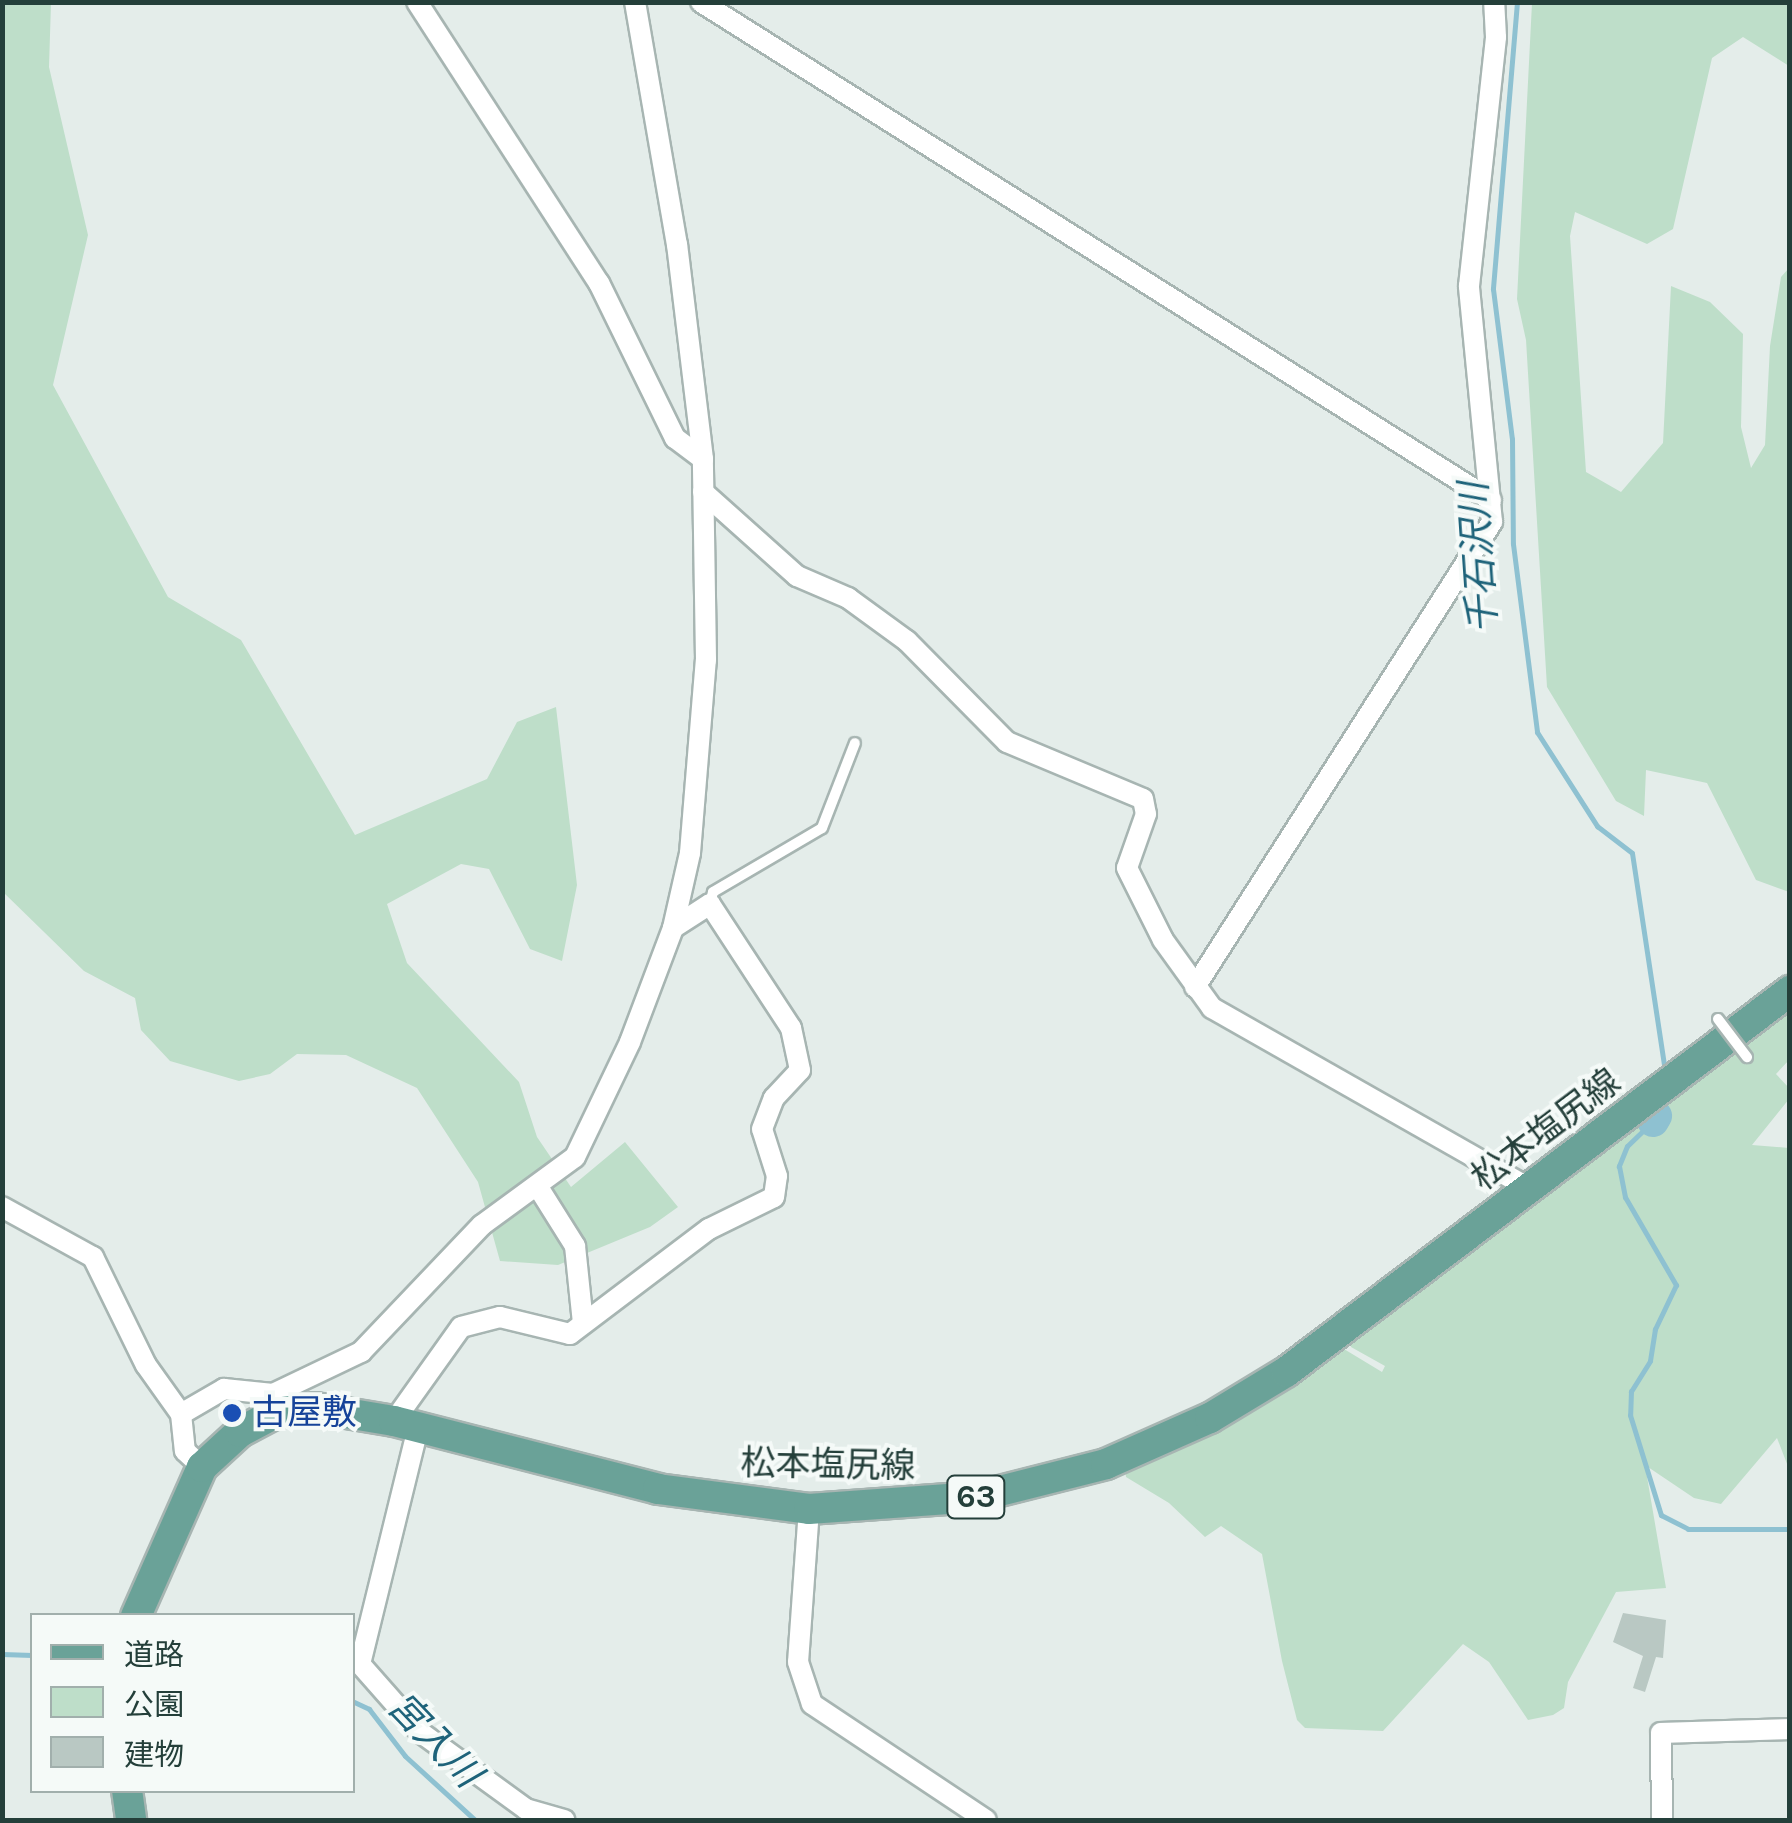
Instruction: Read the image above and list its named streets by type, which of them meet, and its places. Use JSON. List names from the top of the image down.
{
  "streets": {
    "main road": ["松本塩尻線", "63"]
  },
  "water": ["千石沢川", "宮入川"],
  "places": ["古屋敷"],
  "legend": ["道路", "公園", "建物"]
}
